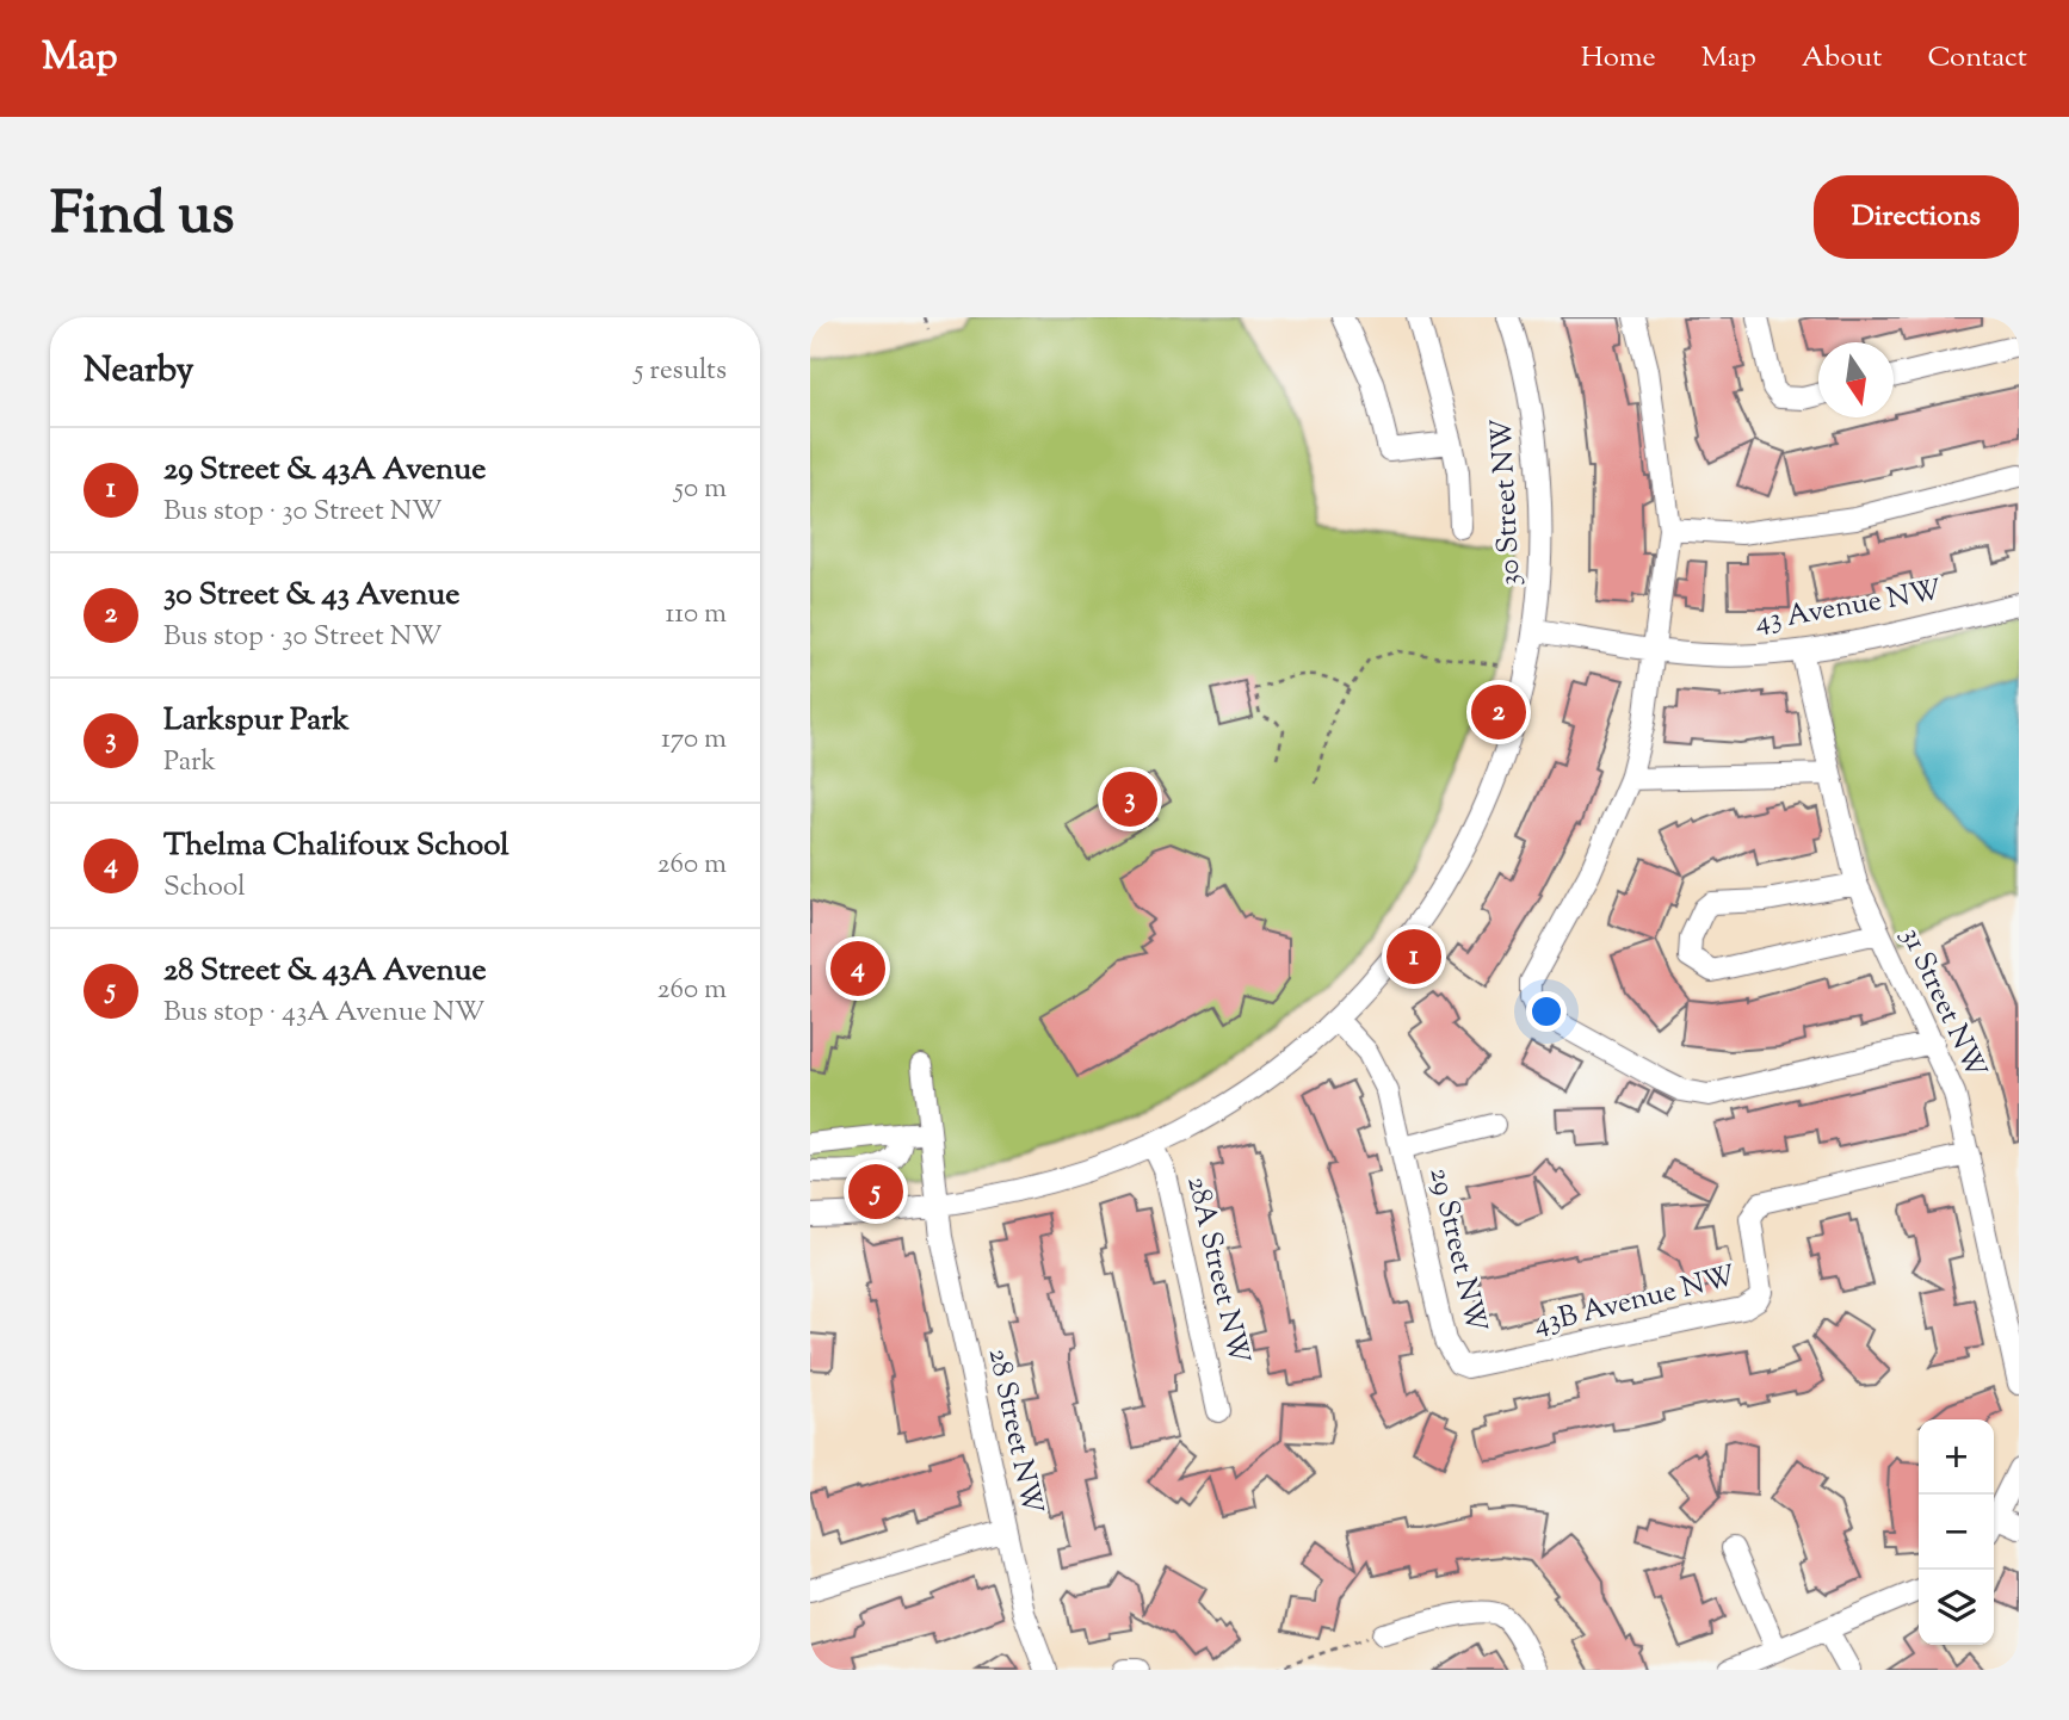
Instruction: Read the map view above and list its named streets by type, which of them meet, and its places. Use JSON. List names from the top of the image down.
{
  "streets": {
    "street": [
      "30 Street NW",
      "43 Avenue NW",
      "31 Street NW",
      "29 Street NW",
      "28A Street NW",
      "43B Avenue NW",
      "28 Street NW"
    ]
  },
  "crossings": [
    ["30 Street NW", "43 Avenue NW"],
    ["30 Street NW", "29 Street NW"],
    ["30 Street NW", "28A Street NW"],
    ["30 Street NW", "28 Street NW"],
    ["43 Avenue NW", "31 Street NW"],
    ["31 Street NW", "43B Avenue NW"],
    ["29 Street NW", "43B Avenue NW"]
  ],
  "north": "bottom",
  "page": {
    "header": "Map",
    "nav": [
      "Home",
      "Map",
      "About",
      "Contact"
    ],
    "title": "Find us",
    "buttons": "Directions",
    "heading": ["Nearby", "5 results"],
    "list": [
      {
        "mark": "1",
        "name": "29 Street & 43A Avenue",
        "note": "Bus stop · 30 Street NW",
        "value": "50 m"
      },
      {
        "mark": "2",
        "name": "30 Street & 43 Avenue",
        "note": "Bus stop · 30 Street NW",
        "value": "110 m"
      },
      {
        "mark": "3",
        "name": "Larkspur Park",
        "note": "Park",
        "value": "170 m"
      },
      {
        "mark": "4",
        "name": "Thelma Chalifoux School",
        "note": "School",
        "value": "260 m"
      },
      {
        "mark": "5",
        "name": "28 Street & 43A Avenue",
        "note": "Bus stop · 43A Avenue NW",
        "value": "260 m"
      }
    ],
    "pins": [
      "2",
      "3",
      "1",
      "4",
      "5"
    ],
    "map_buttons": ["+", "−"]
  }
}
